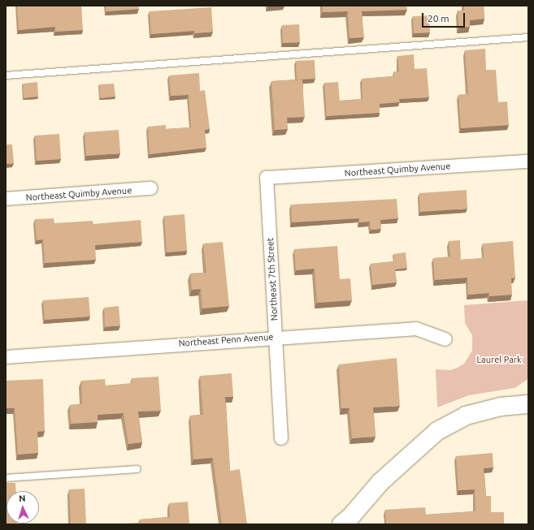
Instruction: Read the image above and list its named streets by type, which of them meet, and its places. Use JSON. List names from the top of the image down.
{
  "streets": {
    "street": ["Northeast Quimby Avenue", "Northeast 7th Street", "Northeast Penn Avenue"]
  },
  "crossings": [
    ["Northeast Quimby Avenue", "Northeast 7th Street"],
    ["Northeast 7th Street", "Northeast Penn Avenue"]
  ],
  "parks": ["Laurel Park"],
  "scale_bar": "20 m",
  "north": "top"
}
